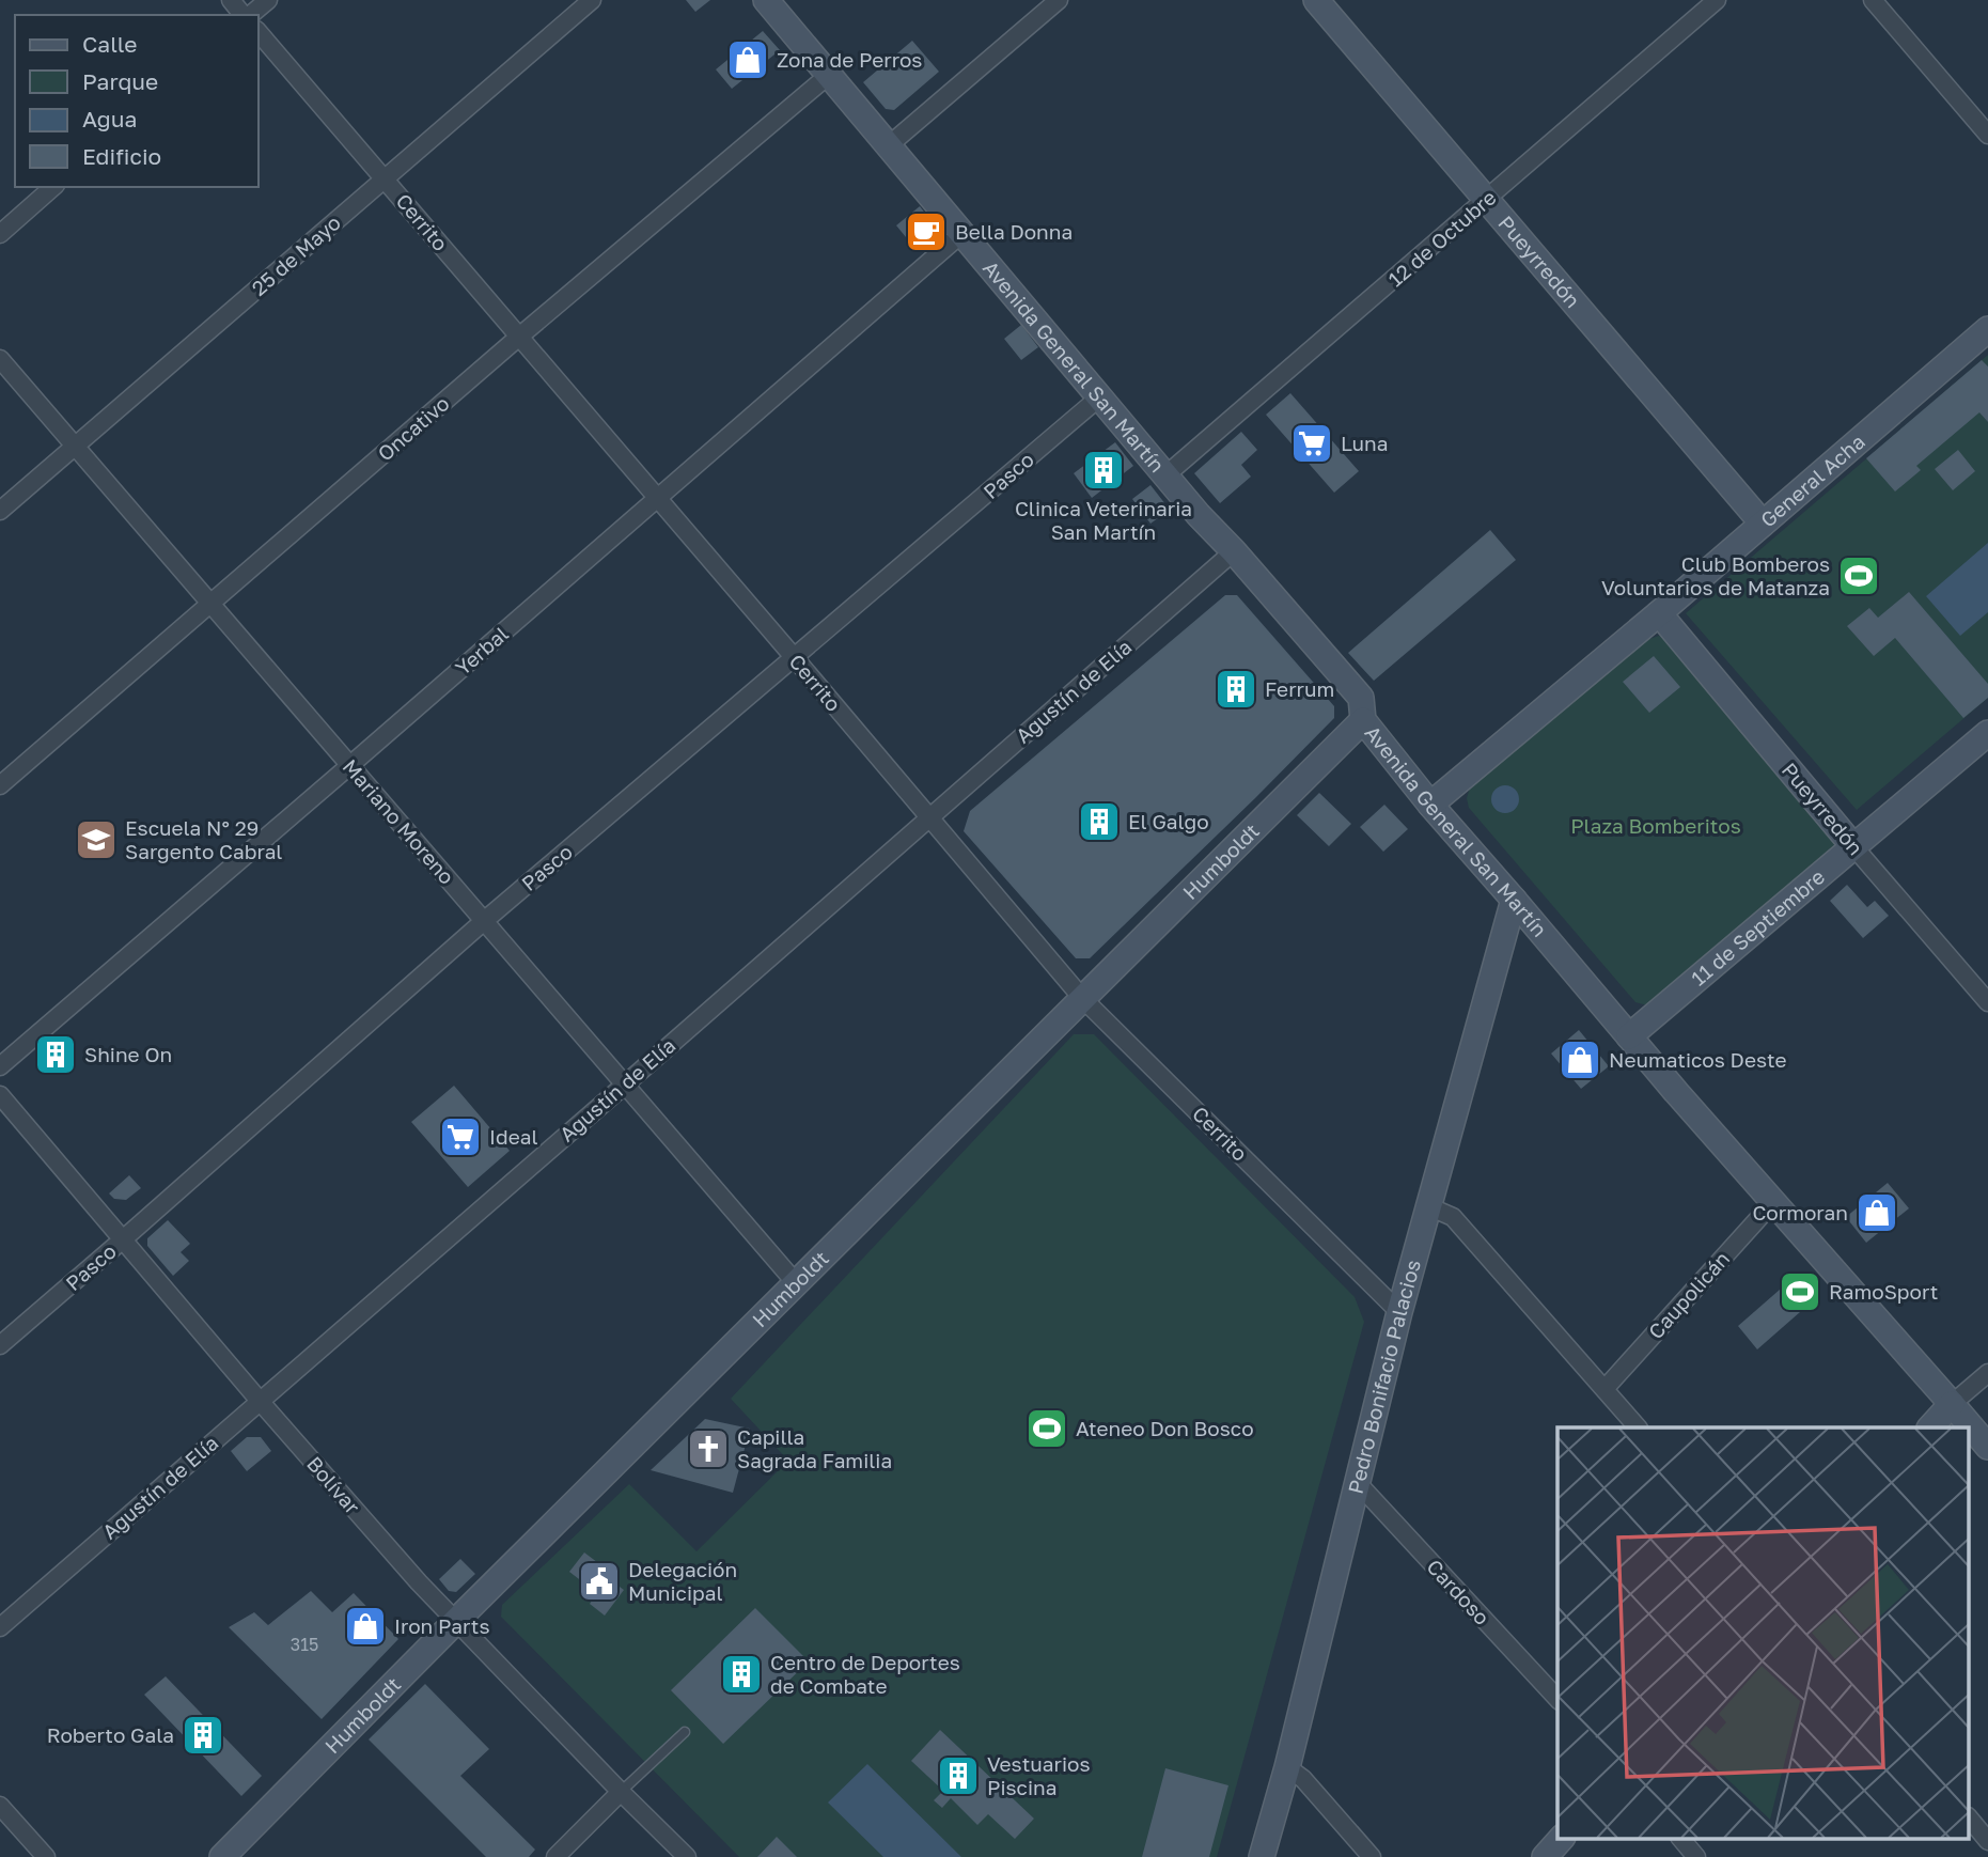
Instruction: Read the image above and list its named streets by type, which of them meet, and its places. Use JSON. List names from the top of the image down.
{
  "streets": {
    "street": [
      "Cerrito",
      "12 de Octubre",
      "25 de Mayo",
      "Pueyrredón",
      "Avenida General San Martín",
      "Oncativo",
      "Pasco",
      "General Acha",
      "Yerbal",
      "Agustín de Elía",
      "Mariano Moreno",
      "Humboldt",
      "11 de Septiembre",
      "Caupolicán",
      "Pedro Bonifacio Palacios",
      "Bolívar",
      "Cardoso"
    ]
  },
  "crossings": [
    ["Cerrito", "25 de Mayo"],
    ["Cerrito", "Oncativo"],
    ["Cerrito", "Pasco"],
    ["Cerrito", "Yerbal"],
    ["Cerrito", "Agustín de Elía"],
    ["Cerrito", "Humboldt"],
    ["Cerrito", "Pedro Bonifacio Palacios"],
    ["12 de Octubre", "Pueyrredón"],
    ["12 de Octubre", "Avenida General San Martín"],
    ["25 de Mayo", "Mariano Moreno"],
    ["Pueyrredón", "General Acha"],
    ["Pueyrredón", "11 de Septiembre"],
    ["Avenida General San Martín", "Oncativo"],
    ["Avenida General San Martín", "Pasco"],
    ["Avenida General San Martín", "General Acha"],
    ["Avenida General San Martín", "Yerbal"],
    ["Avenida General San Martín", "Agustín de Elía"],
    ["Avenida General San Martín", "Humboldt"],
    ["Avenida General San Martín", "11 de Septiembre"],
    ["Avenida General San Martín", "Caupolicán"],
    ["Avenida General San Martín", "Pedro Bonifacio Palacios"],
    ["Oncativo", "Mariano Moreno"],
    ["Pasco", "Mariano Moreno"],
    ["Pasco", "Bolívar"],
    ["Yerbal", "Mariano Moreno"],
    ["Agustín de Elía", "Mariano Moreno"],
    ["Agustín de Elía", "Bolívar"],
    ["Mariano Moreno", "Humboldt"],
    ["Humboldt", "Bolívar"],
    ["Pedro Bonifacio Palacios", "Cardoso"]
  ],
  "parks": ["Plaza Bomberitos"],
  "places": {
    "shop": [
      "Zona de Perros",
      "Neumaticos Deste",
      "Cormoran",
      "Iron Parts"
    ],
    "cafe": ["Bella Donna"],
    "supermarket": ["Luna", "Ideal"],
    "building": [
      "Clinica Veterinaria San Martín",
      "Ferrum",
      "El Galgo",
      "Shine On",
      "Centro de Deportes de Combate",
      "Roberto Gala",
      "Vestuarios Piscina"
    ],
    "sports": ["Club Bomberos Voluntarios de Matanza", "RamoSport", "Ateneo Don Bosco"],
    "school or university": ["Escuela N° 29 Sargento Cabral"],
    "church": ["Capilla Sagrada Familia"],
    "public building": ["Delegación Municipal"]
  },
  "house_numbers": ["315"],
  "legend": [
    "Calle",
    "Parque",
    "Agua",
    "Edificio"
  ]
}
